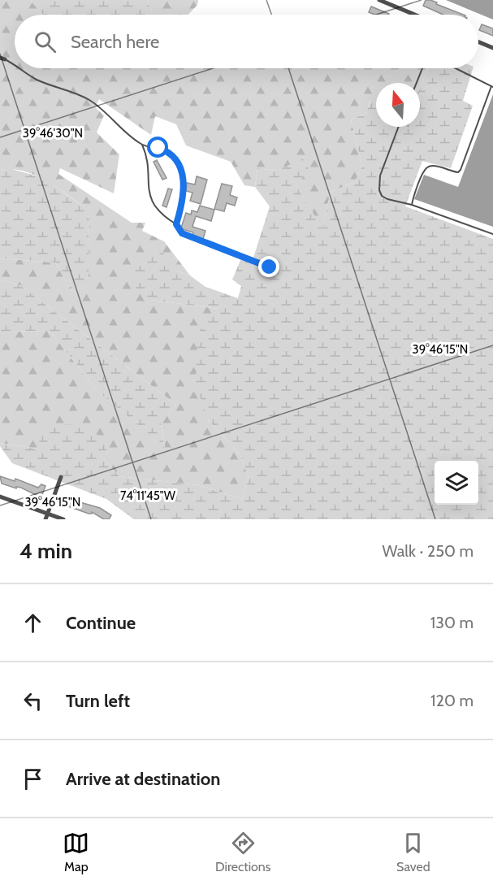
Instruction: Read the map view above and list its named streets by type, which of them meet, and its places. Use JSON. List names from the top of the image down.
{
  "north": "top",
  "page": {
    "search": "Search here",
    "heading": ["4 min", "Walk · 250 m"],
    "list": [
      ["Continue", "130 m"],
      ["Turn left", "120 m"],
      "Arrive at destination"
    ],
    "nav": ["Map", "Directions", "Saved"]
  },
  "coordinates": ["39°46'30\"N", "39°46'15\"N", "74°11'45\"W"]
}
